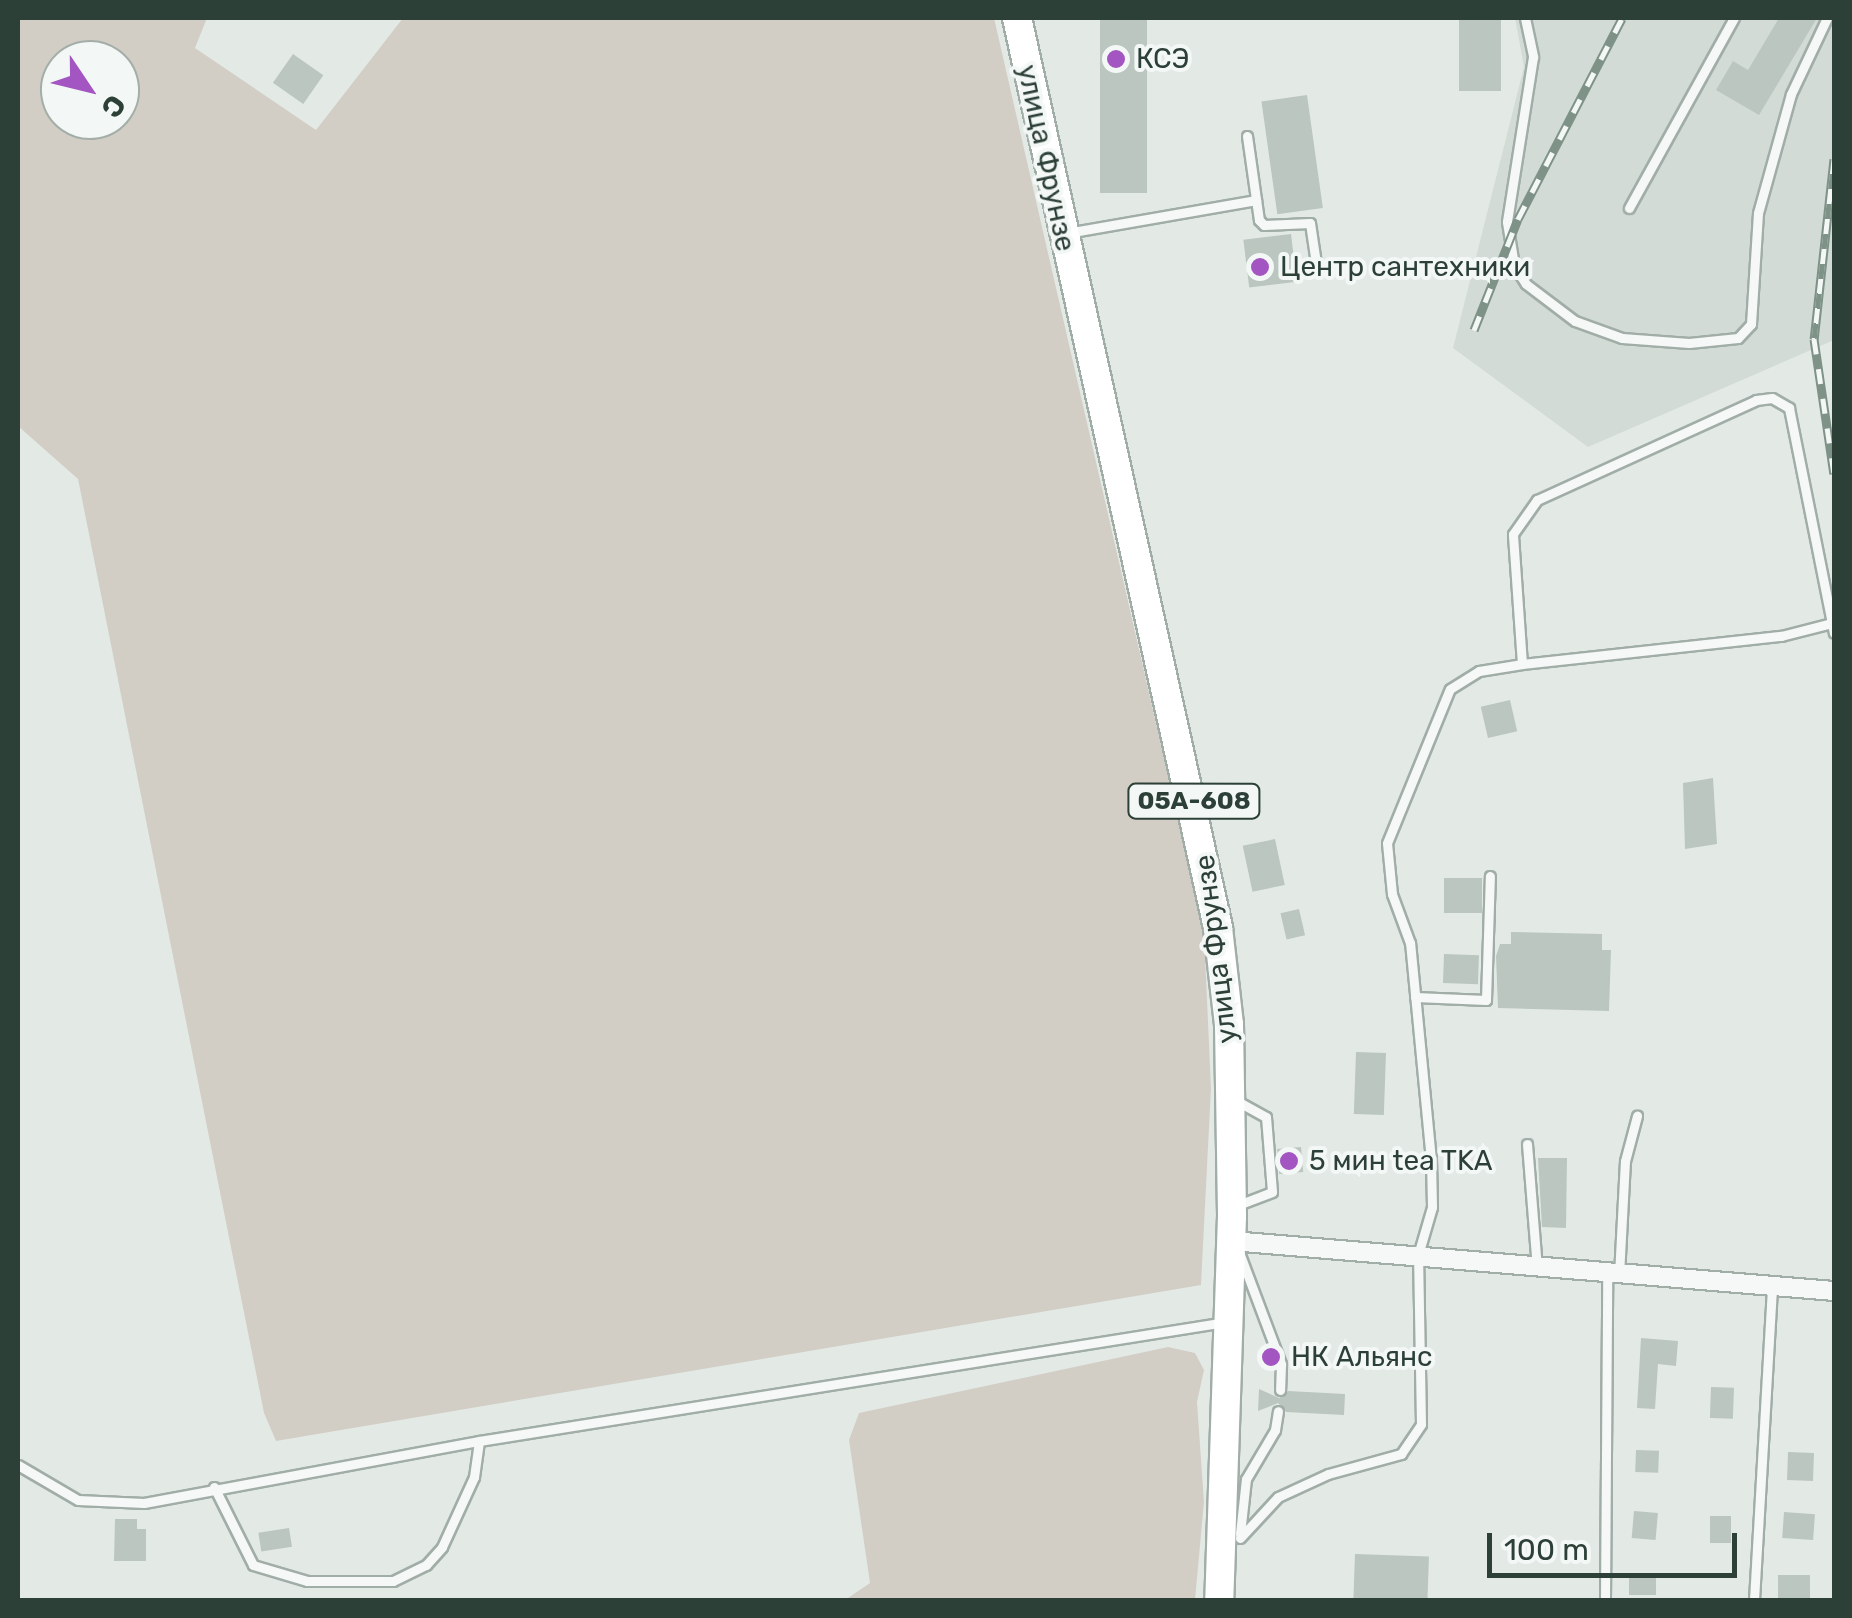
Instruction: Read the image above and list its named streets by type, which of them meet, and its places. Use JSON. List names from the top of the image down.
{
  "streets": {
    "main road": ["улица Фрунзе", "05А-608"]
  },
  "places": [
    "КСЭ",
    "Центр сантехники",
    "5 мин tea TKA",
    "НК Альянс"
  ],
  "scale_bar": "100 m",
  "north": "bottom right"
}
